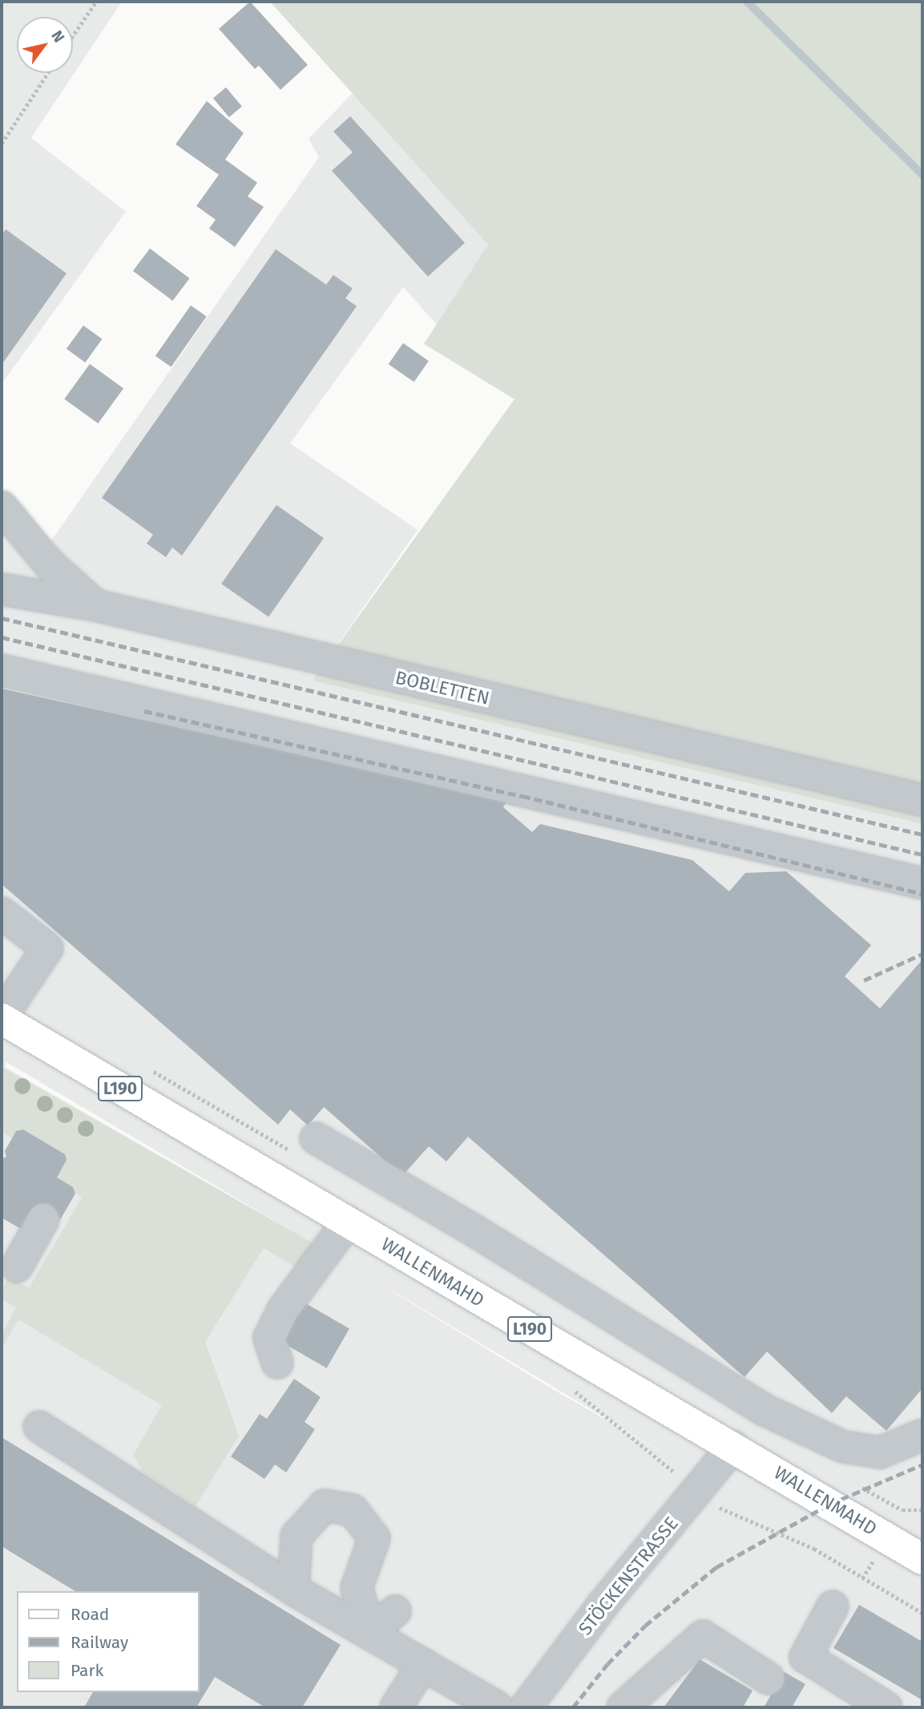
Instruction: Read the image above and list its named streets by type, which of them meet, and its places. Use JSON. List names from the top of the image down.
{
  "streets": {
    "main road": ["L190", "WALLENMAHD"],
    "street": ["BOBLETTEN", "STÖCKENSTRASSE"]
  },
  "crossings": [
    ["WALLENMAHD", "STÖCKENSTRASSE"]
  ],
  "legend": ["Road", "Railway", "Park"],
  "north": "top right"
}
